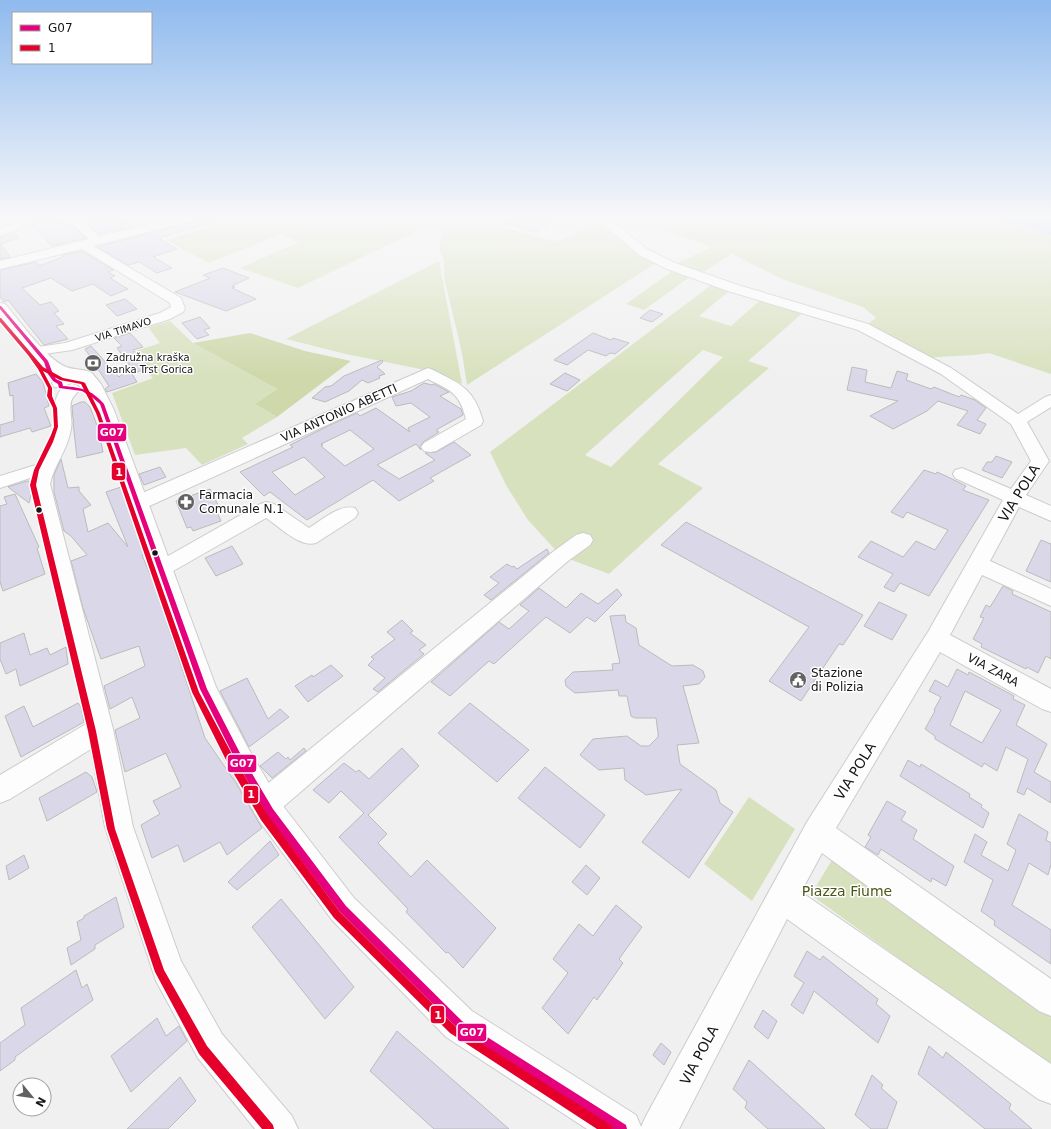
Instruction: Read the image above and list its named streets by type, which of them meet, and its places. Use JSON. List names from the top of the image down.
{
  "streets": {
    "street": [
      "VIA TIMAVO",
      "VIA ANTONIO ABETTI",
      "VIA POLA",
      "VIA ZARA"
    ]
  },
  "crossings": [
    ["VIA POLA", "VIA ZARA"]
  ],
  "parks": ["Piazza Fiume"],
  "places": {
    "bank": ["Zadružna kraška banka Trst Gorica"],
    "pharmacy": ["Farmacia Comunale N.1"],
    "public building": ["Stazione di Polizia"]
  },
  "lines": ["transit line G07", "transit line 1"],
  "legend": ["G07", "1"],
  "north": "bottom right"
}
